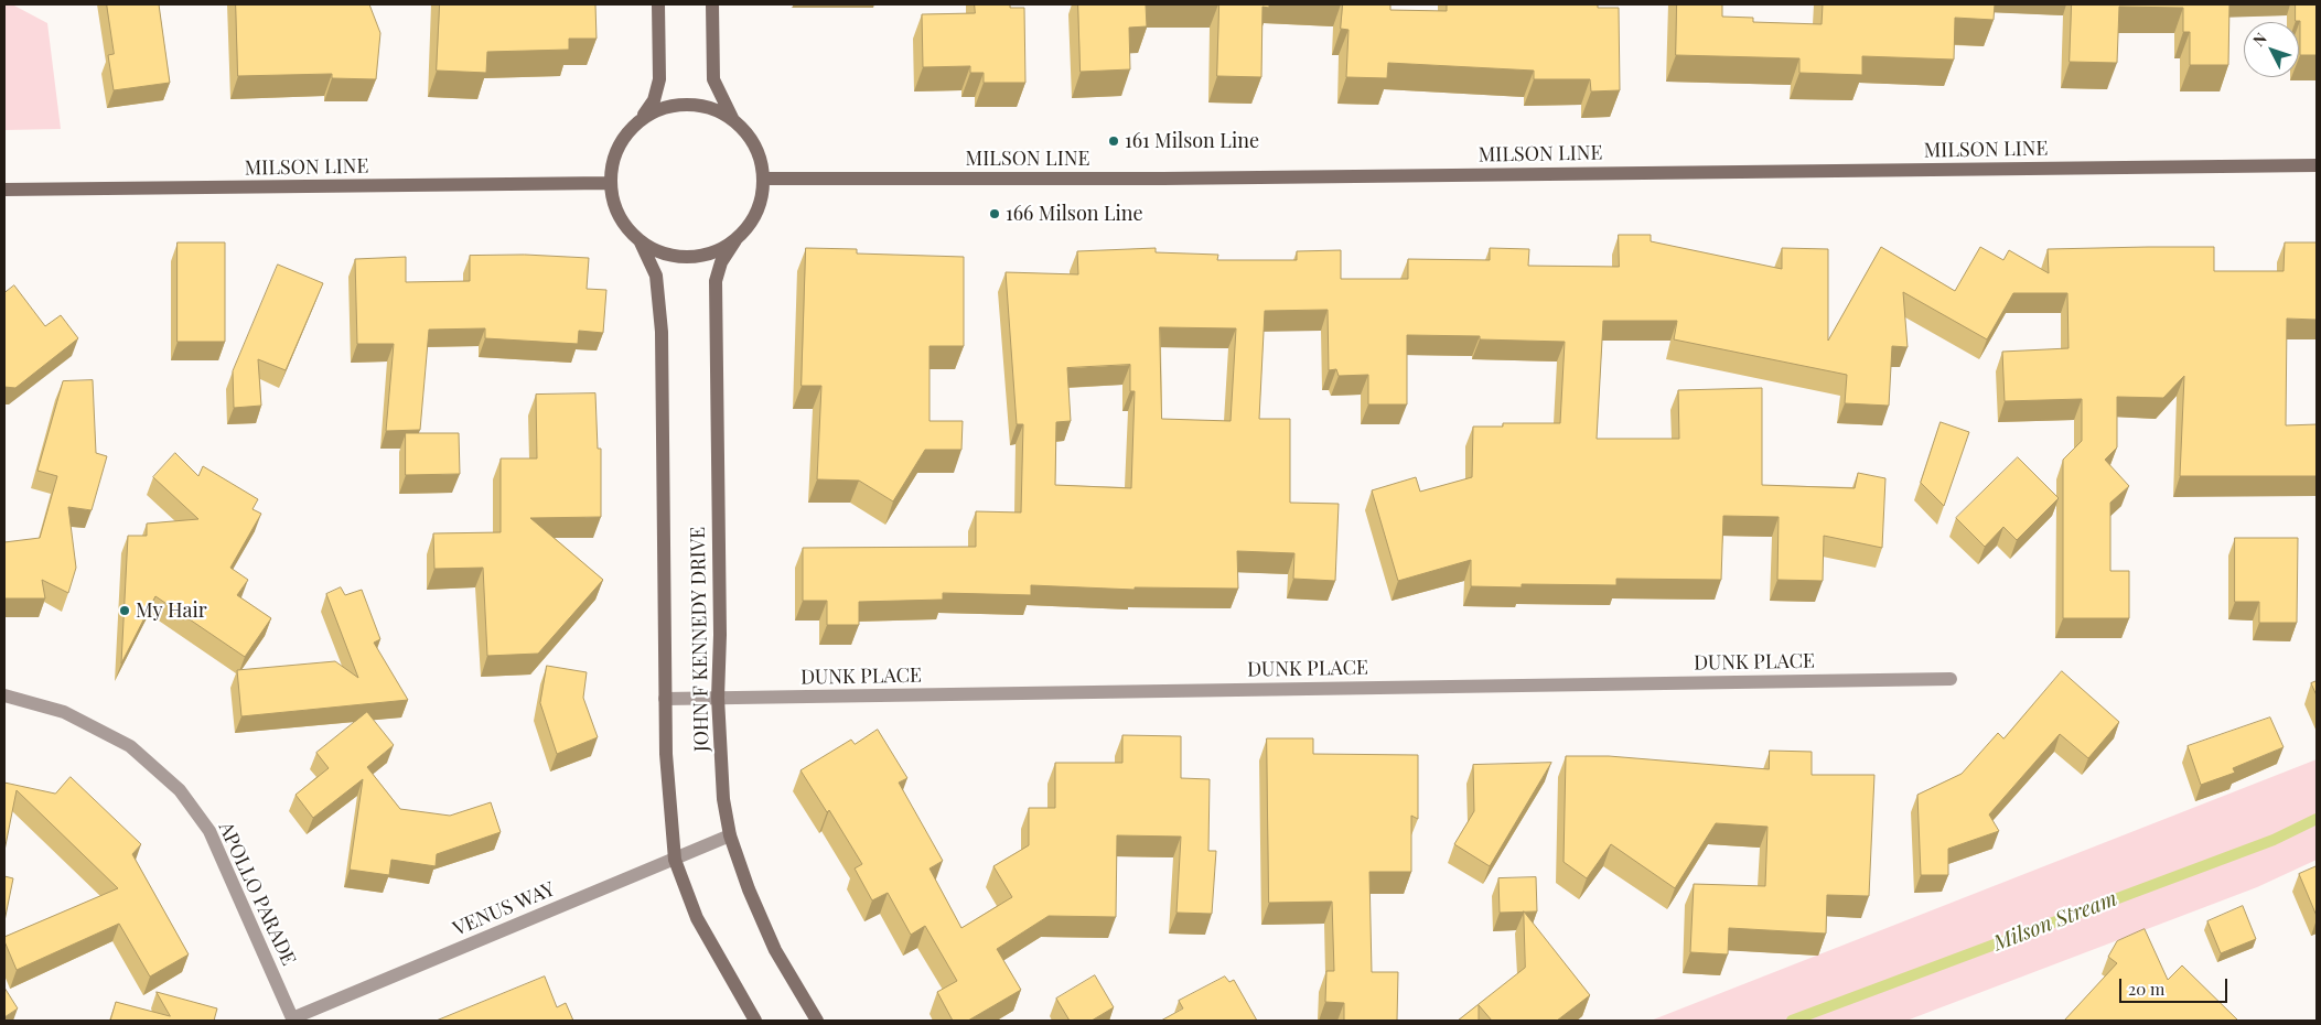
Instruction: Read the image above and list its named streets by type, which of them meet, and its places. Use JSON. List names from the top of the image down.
{
  "streets": {
    "main road": ["MILSON LINE", "JOHN F KENNEDY DRIVE"],
    "street": ["DUNK PLACE", "APOLLO PARADE", "VENUS WAY"]
  },
  "crossings": [
    ["MILSON LINE", "JOHN F KENNEDY DRIVE"],
    ["JOHN F KENNEDY DRIVE", "DUNK PLACE"],
    ["JOHN F KENNEDY DRIVE", "VENUS WAY"],
    ["APOLLO PARADE", "VENUS WAY"]
  ],
  "water": ["Milson Stream"],
  "places": ["161 Milson Line", "166 Milson Line", "My Hair"],
  "scale_bar": "20 m",
  "north": "top left"
}
